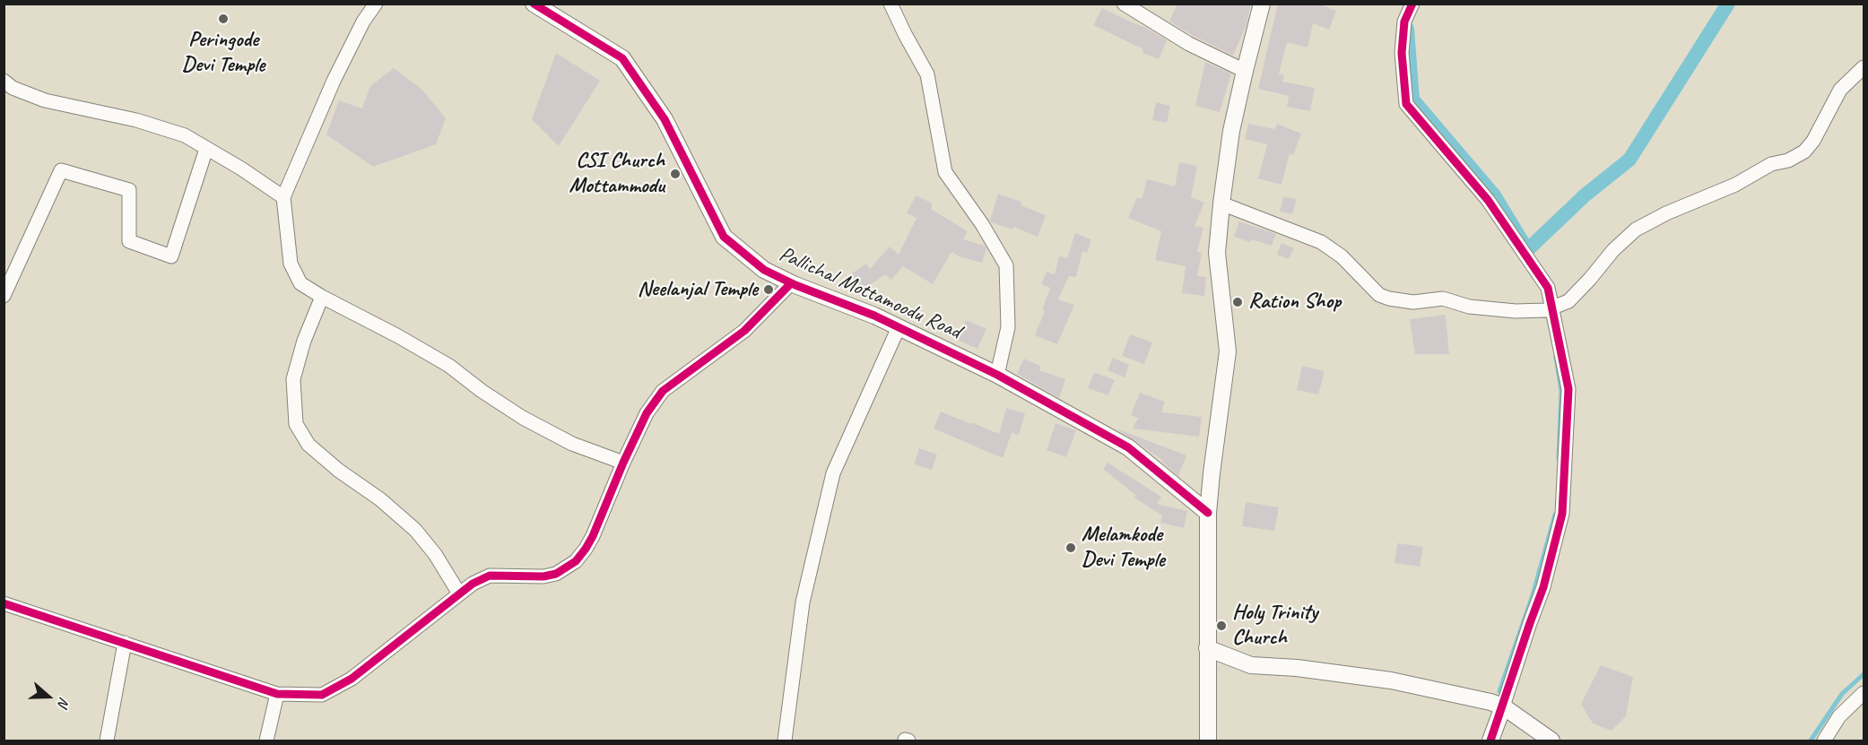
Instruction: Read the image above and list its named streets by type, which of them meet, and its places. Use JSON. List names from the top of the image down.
{
  "streets": {
    "street": ["Pallichal Mottamoodu Road"]
  },
  "places": [
    "Peringode Devi Temple",
    "CSI Church Mottammodu",
    "Neelanjal Temple",
    "Ration Shop",
    "Melamkode Devi Temple",
    "Holy Trinity Church"
  ],
  "north": "right"
}
